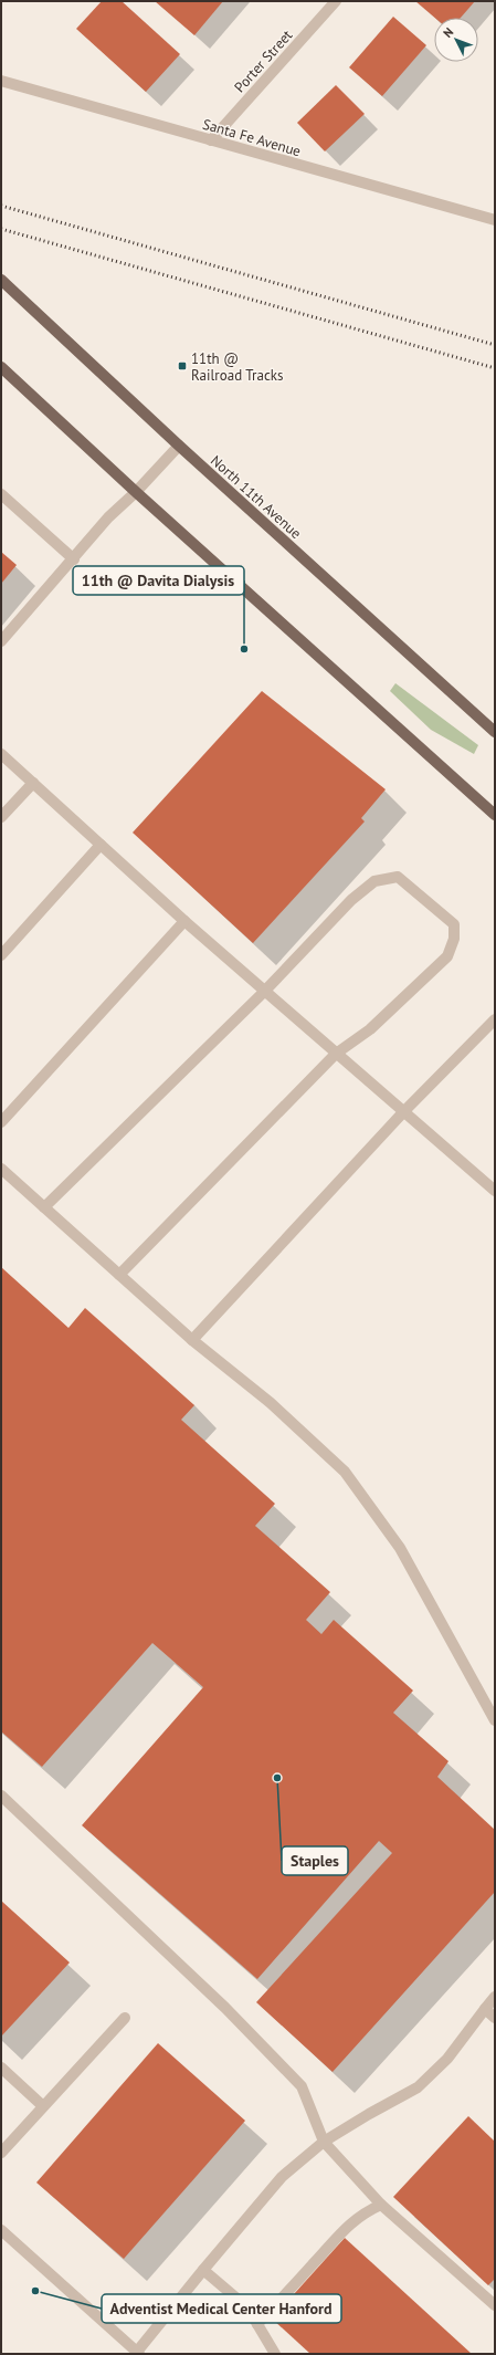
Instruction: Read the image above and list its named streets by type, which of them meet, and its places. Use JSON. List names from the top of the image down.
{
  "streets": {
    "main road": ["North 11th Avenue"],
    "street": ["Porter Street", "Santa Fe Avenue"]
  },
  "crossings": [
    ["Porter Street", "Santa Fe Avenue"]
  ],
  "places": {
    "transit": ["11th @ Railroad Tracks"],
    "other": ["11th @ Davita Dialysis", "Staples", "Adventist Medical Center Hanford"]
  },
  "north": "top left"
}
